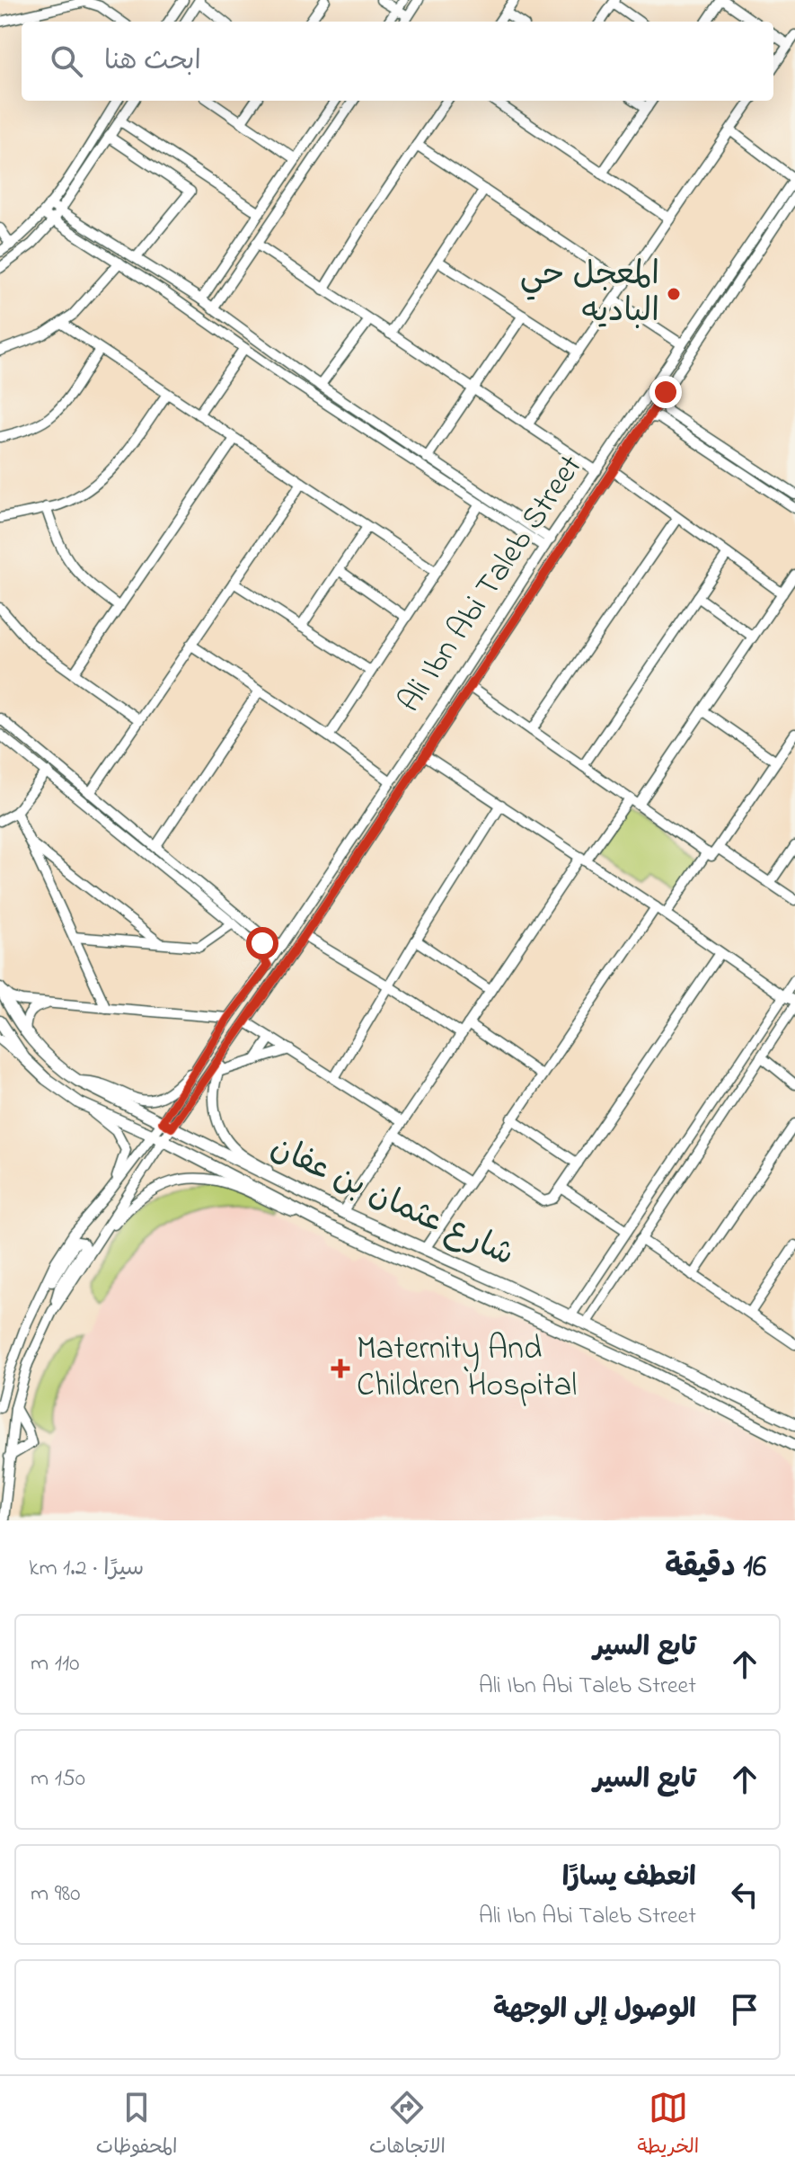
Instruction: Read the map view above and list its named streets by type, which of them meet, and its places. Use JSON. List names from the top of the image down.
{
  "streets": {
    "main road": ["شارع عثمان بن عفان"],
    "street": ["Ali Ibn Abi Taleb Street"]
  },
  "crossings": [
    ["Ali Ibn Abi Taleb Street", "شارع عثمان بن عفان"]
  ],
  "places": {
    "other": ["المعجل حي الباديه"],
    "health": ["Maternity And Children Hospital"]
  },
  "page": {
    "search": "ابحث هنا",
    "heading": ["16 دقيقة", "سيرًا · 1.2 km"],
    "list": [
      ["تابع السير", "Ali Ibn Abi Taleb Street", "110 m"],
      ["تابع السير", "150 m"],
      ["انعطف يسارًا", "Ali Ibn Abi Taleb Street", "980 m"],
      "الوصول إلى الوجهة"
    ],
    "nav": ["الخريطة", "الاتجاهات", "المحفوظات"]
  }
}
